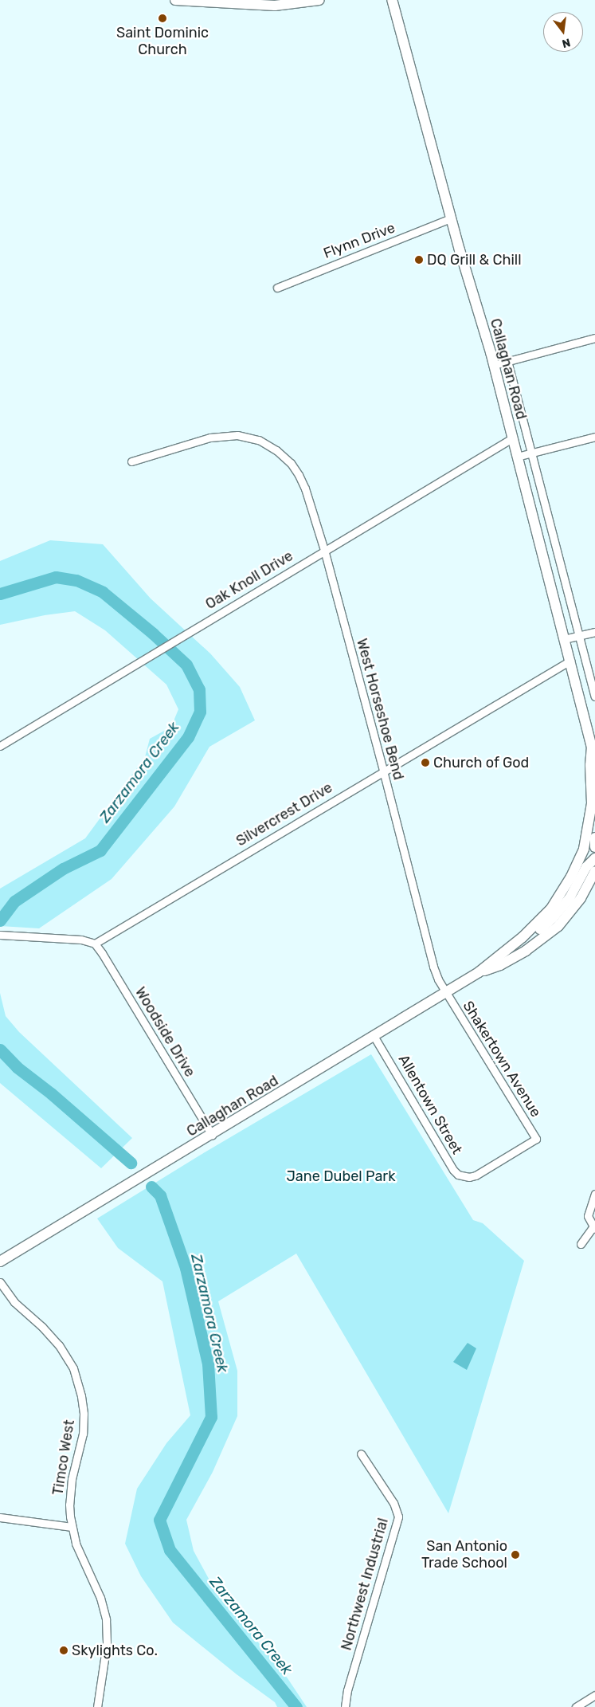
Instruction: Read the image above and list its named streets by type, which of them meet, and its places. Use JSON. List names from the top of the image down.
{
  "streets": {
    "main road": ["Callaghan Road"],
    "street": [
      "Flynn Drive",
      "Oak Knoll Drive",
      "West Horseshoe Bend",
      "Silvercrest Drive",
      "Woodside Drive",
      "Shakertown Avenue",
      "Allentown Street",
      "Timco West",
      "Northwest Industrial"
    ]
  },
  "crossings": [
    ["Flynn Drive", "Callaghan Road"],
    ["Callaghan Road", "Oak Knoll Drive"],
    ["Callaghan Road", "West Horseshoe Bend"],
    ["Callaghan Road", "Silvercrest Drive"],
    ["Callaghan Road", "Woodside Drive"],
    ["Callaghan Road", "Shakertown Avenue"],
    ["Callaghan Road", "Allentown Street"],
    ["Oak Knoll Drive", "West Horseshoe Bend"],
    ["West Horseshoe Bend", "Silvercrest Drive"],
    ["West Horseshoe Bend", "Shakertown Avenue"],
    ["Silvercrest Drive", "Woodside Drive"],
    ["Shakertown Avenue", "Allentown Street"]
  ],
  "water": ["Zarzamora Creek"],
  "parks": ["Jane Dubel Park"],
  "places": [
    "Saint Dominic Church",
    "DQ Grill & Chill",
    "Church of God",
    "San Antonio Trade School",
    "Skylights Co."
  ],
  "north": "bottom"
}
